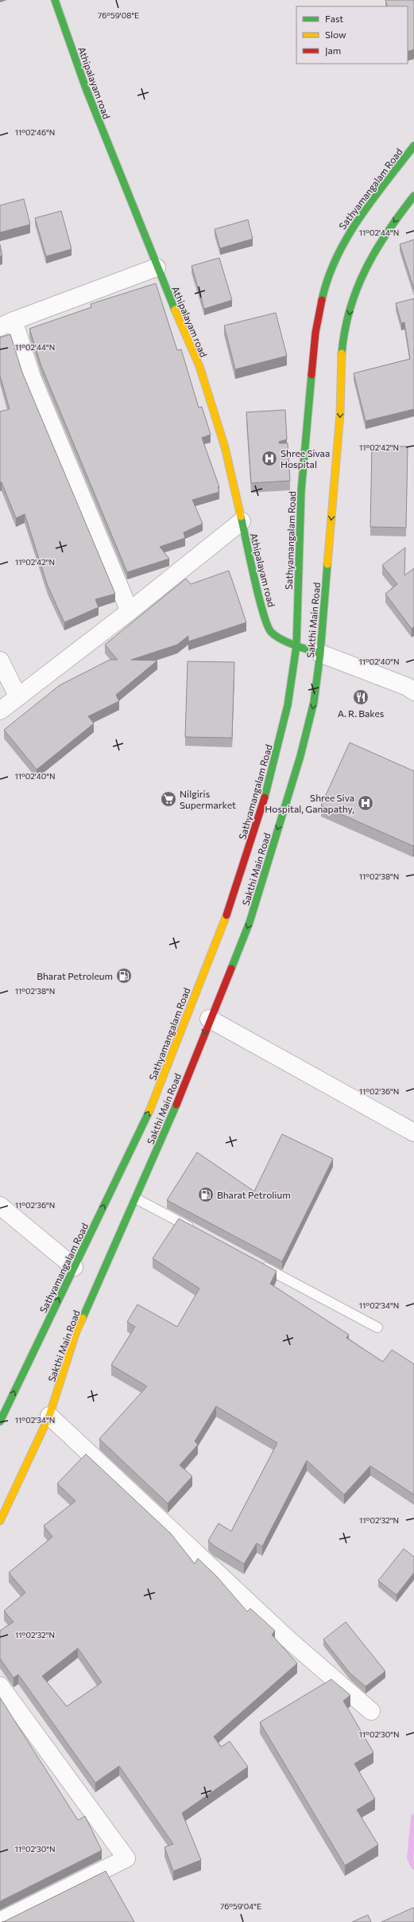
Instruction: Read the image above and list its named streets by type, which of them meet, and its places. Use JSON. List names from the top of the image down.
{
  "streets": {
    "main road": ["Athipalayam road", "Sathyamangalam Road", "Sakthi Main Road"]
  },
  "crossings": [
    ["Athipalayam road", "Sathyamangalam Road"],
    ["Athipalayam road", "Sakthi Main Road"]
  ],
  "one_way": ["Sathyamangalam Road", "Sakthi Main Road"],
  "places": {
    "hospital": ["Shree Sivaa Hospital", "Shree Siva Hospital, Ganapathy,"],
    "restaurant": ["A. R. Bakes"],
    "supermarket": ["Nilgiris Supermarket"],
    "fuel station": ["Bharat Petroleum", "Bharat Petrolium"]
  },
  "legend": ["Fast", "Slow", "Jam"],
  "coordinates": [
    "76°59'08\"E",
    "11°02'46\"N",
    "11°02'44\"N",
    "11°02'42\"N",
    "11°02'40\"N",
    "11°02'38\"N",
    "11°02'36\"N",
    "11°02'34\"N",
    "11°02'32\"N",
    "11°02'30\"N",
    "76°59'04\"E"
  ]
}
